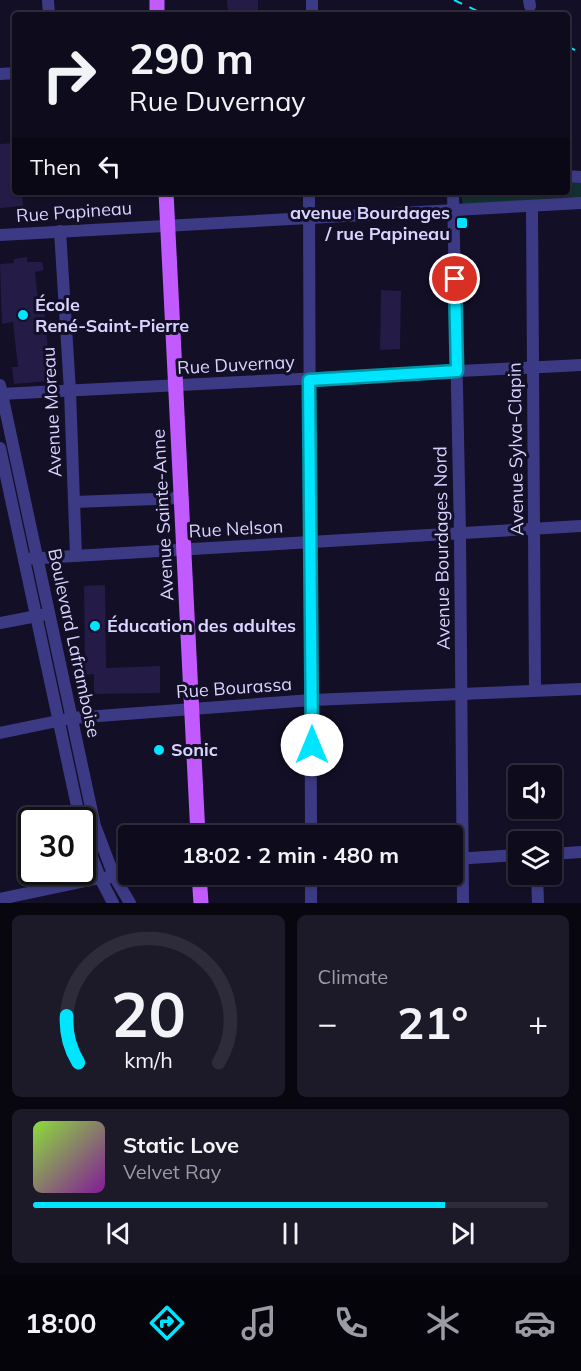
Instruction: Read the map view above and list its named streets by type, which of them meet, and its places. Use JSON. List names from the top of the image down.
{
  "streets": {
    "main road": ["Avenue Sainte-Anne"],
    "street": [
      "Rue Papineau",
      "Rue Duvernay",
      "Avenue Moreau",
      "Avenue Sylva-Clapin",
      "Rue Nelson",
      "Avenue Bourdages Nord",
      "Boulevard Laframboise",
      "Rue Bourassa"
    ]
  },
  "crossings": [
    ["Rue Papineau", "Avenue Moreau"],
    ["Rue Papineau", "Avenue Sylva-Clapin"],
    ["Rue Papineau", "Avenue Sainte-Anne"],
    ["Rue Papineau", "Avenue Bourdages Nord"],
    ["Rue Duvernay", "Avenue Moreau"],
    ["Rue Duvernay", "Avenue Sylva-Clapin"],
    ["Rue Duvernay", "Avenue Sainte-Anne"],
    ["Rue Duvernay", "Avenue Bourdages Nord"],
    ["Rue Duvernay", "Boulevard Laframboise"],
    ["Avenue Moreau", "Rue Nelson"],
    ["Avenue Sylva-Clapin", "Rue Nelson"],
    ["Avenue Sylva-Clapin", "Rue Bourassa"],
    ["Avenue Sainte-Anne", "Rue Nelson"],
    ["Avenue Sainte-Anne", "Rue Bourassa"],
    ["Rue Nelson", "Avenue Bourdages Nord"],
    ["Rue Nelson", "Boulevard Laframboise"],
    ["Avenue Bourdages Nord", "Rue Bourassa"],
    ["Boulevard Laframboise", "Rue Bourassa"]
  ],
  "places": {
    "transit": ["avenue Bourdages / rue Papineau"],
    "other": ["École René-Saint-Pierre", "Éducation des adultes", "Sonic"]
  },
  "page": {
    "turn": ["290 m", "Rue Duvernay"],
    "then": "Then",
    "limit": "30",
    "trip": "18:02 · 2 min · 480 m",
    "tile": "Climate",
    "heat": ["−", "21°", "+"],
    "song": ["Static Love", "Velvet Ray"],
    "tabs": "18:00",
    "gauge": ["20", "km/h"]
  }
}
